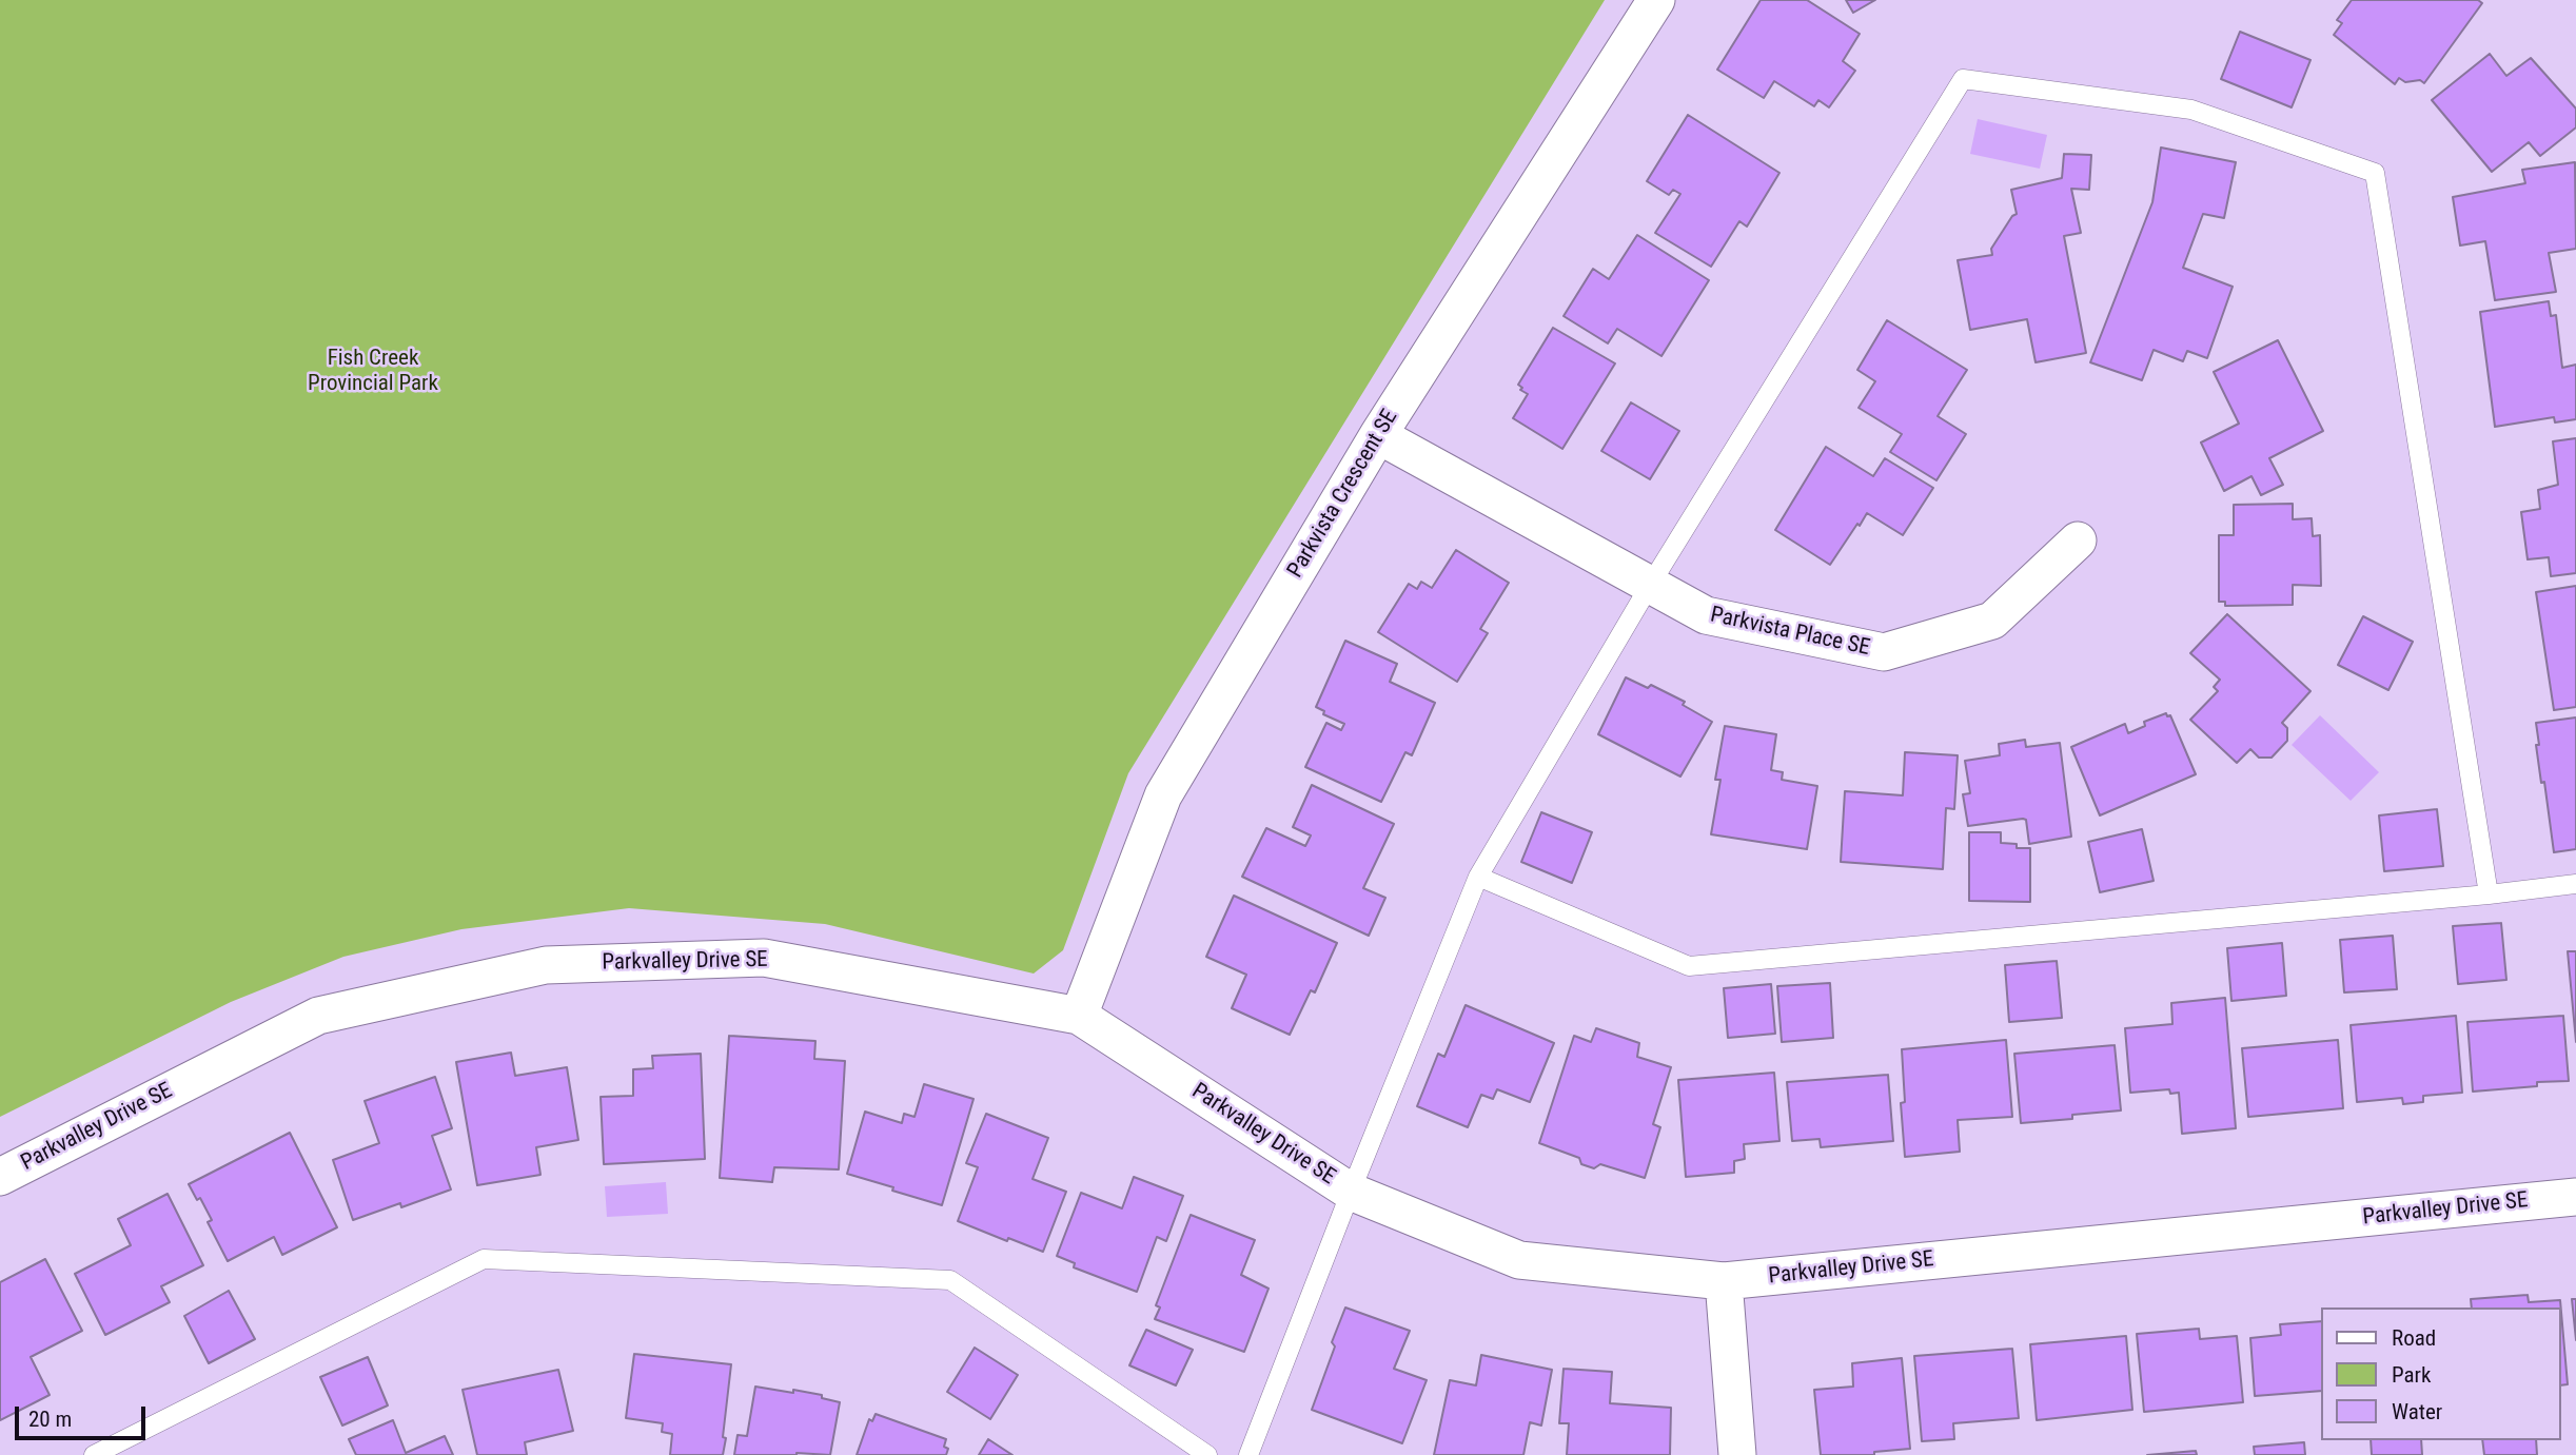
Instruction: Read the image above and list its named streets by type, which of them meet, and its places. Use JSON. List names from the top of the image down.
{
  "streets": {
    "street": ["Parkvista Crescent SE", "Parkvista Place SE", "Parkvalley Drive SE"]
  },
  "crossings": [
    ["Parkvista Crescent SE", "Parkvista Place SE"],
    ["Parkvista Crescent SE", "Parkvalley Drive SE"]
  ],
  "parks": ["Fish Creek Provincial Park"],
  "legend": ["Road", "Park", "Water"],
  "scale_bar": "20 m"
}
